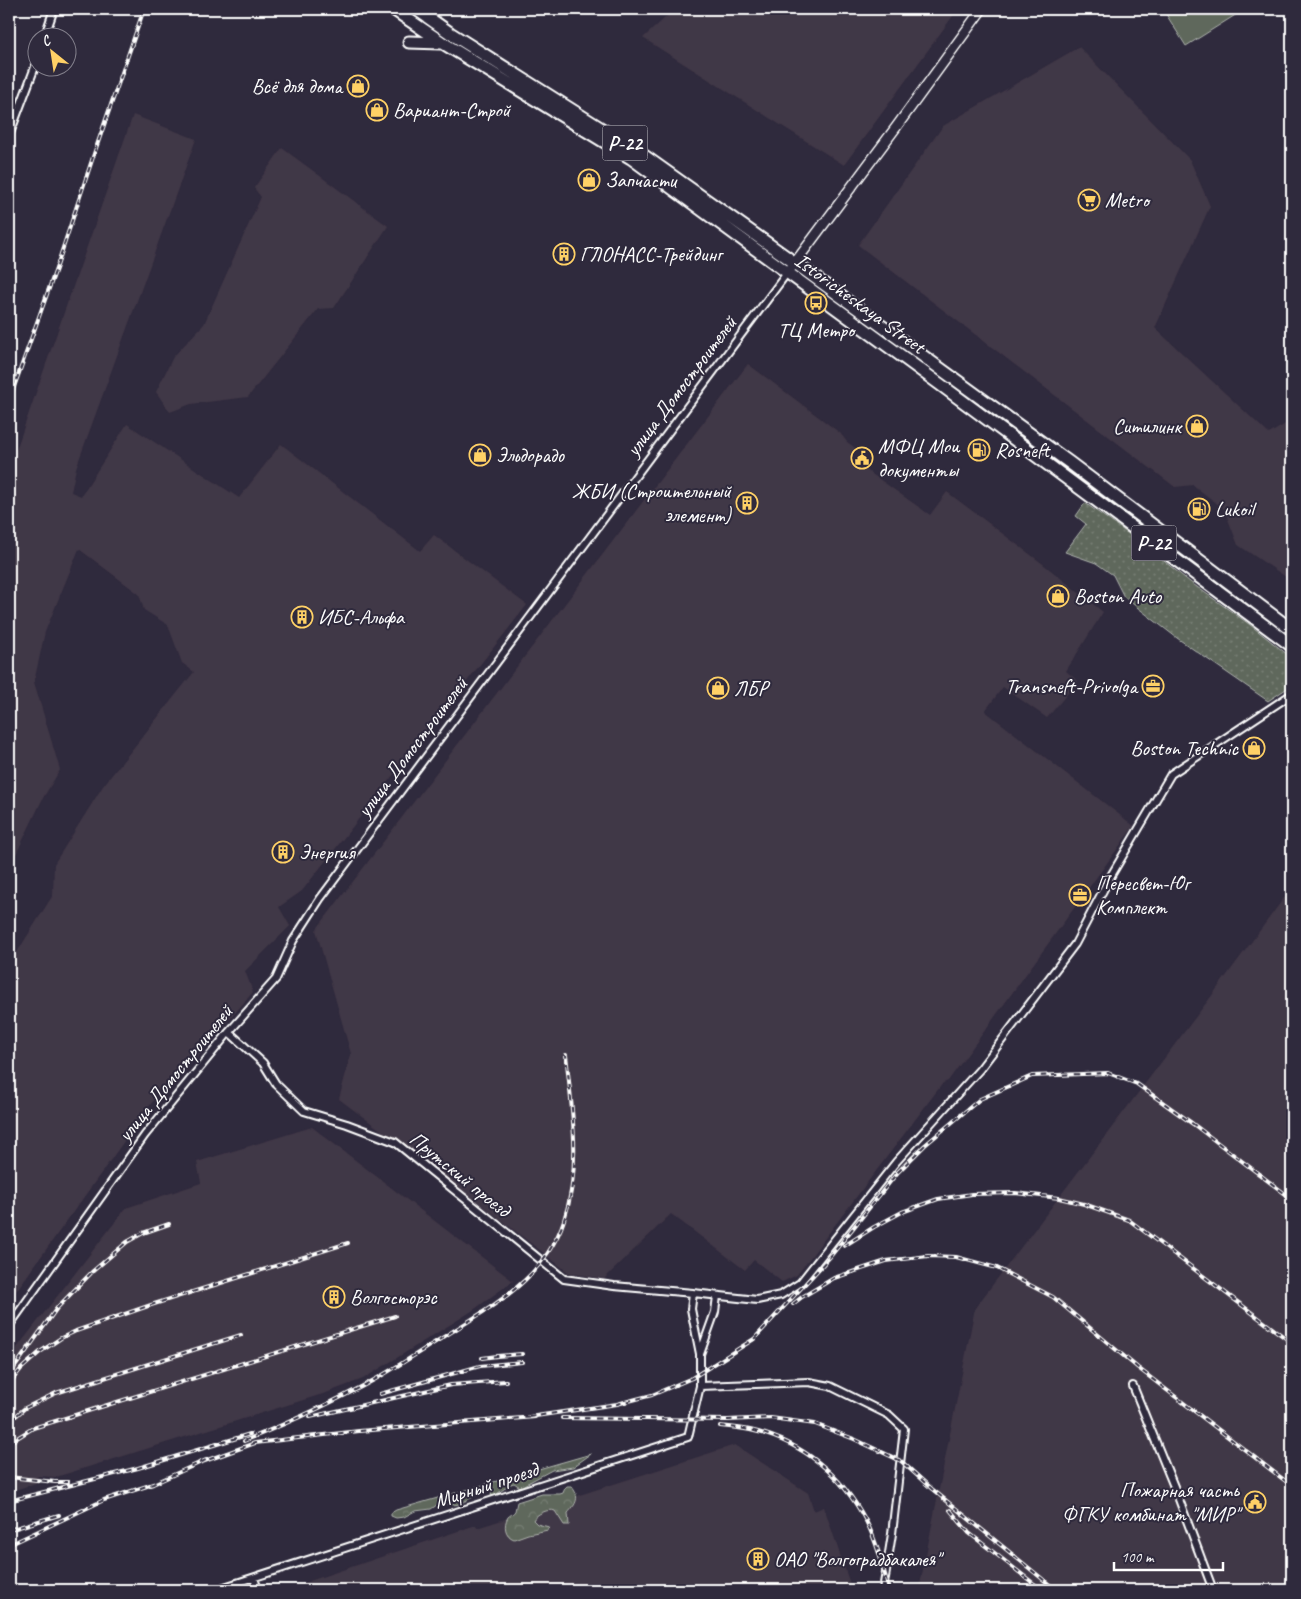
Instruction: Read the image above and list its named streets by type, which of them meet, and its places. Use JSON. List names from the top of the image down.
{
  "streets": {
    "highway": ["Р-22", "Istoricheskaya Street"],
    "main road": ["улица Домостроителей"],
    "street": ["Прутский проезд", "Мирный проезд"]
  },
  "crossings": [
    ["Istoricheskaya Street", "улица Домостроителей"],
    ["улица Домостроителей", "Прутский проезд"]
  ],
  "places": {
    "shop": [
      "Всё для дома",
      "Вариант-Строй",
      "Запчасти",
      "Ситилинк",
      "Эльдорадо",
      "Boston Auto",
      "ЛБР",
      "Boston Technic"
    ],
    "supermarket": ["Metro"],
    "building": [
      "ГЛОНАСС-Трейдинг",
      "ЖБИ (Строительный элемент)",
      "ИБС-Альфа",
      "Энергия",
      "Волгосторэс",
      "ОАО \"Волгоградбакалея\""
    ],
    "bus stop": ["ТЦ Метро"],
    "fuel station": ["Rosneft", "Lukoil"],
    "public building": ["МФЦ Мои документы", "Пожарная часть ФГКУ комбинат \"МИР\""],
    "office": ["Transneft-Privolga", "Пересвет-Юг Комплект"]
  },
  "scale_bar": "100 m",
  "north": "top left"
}
